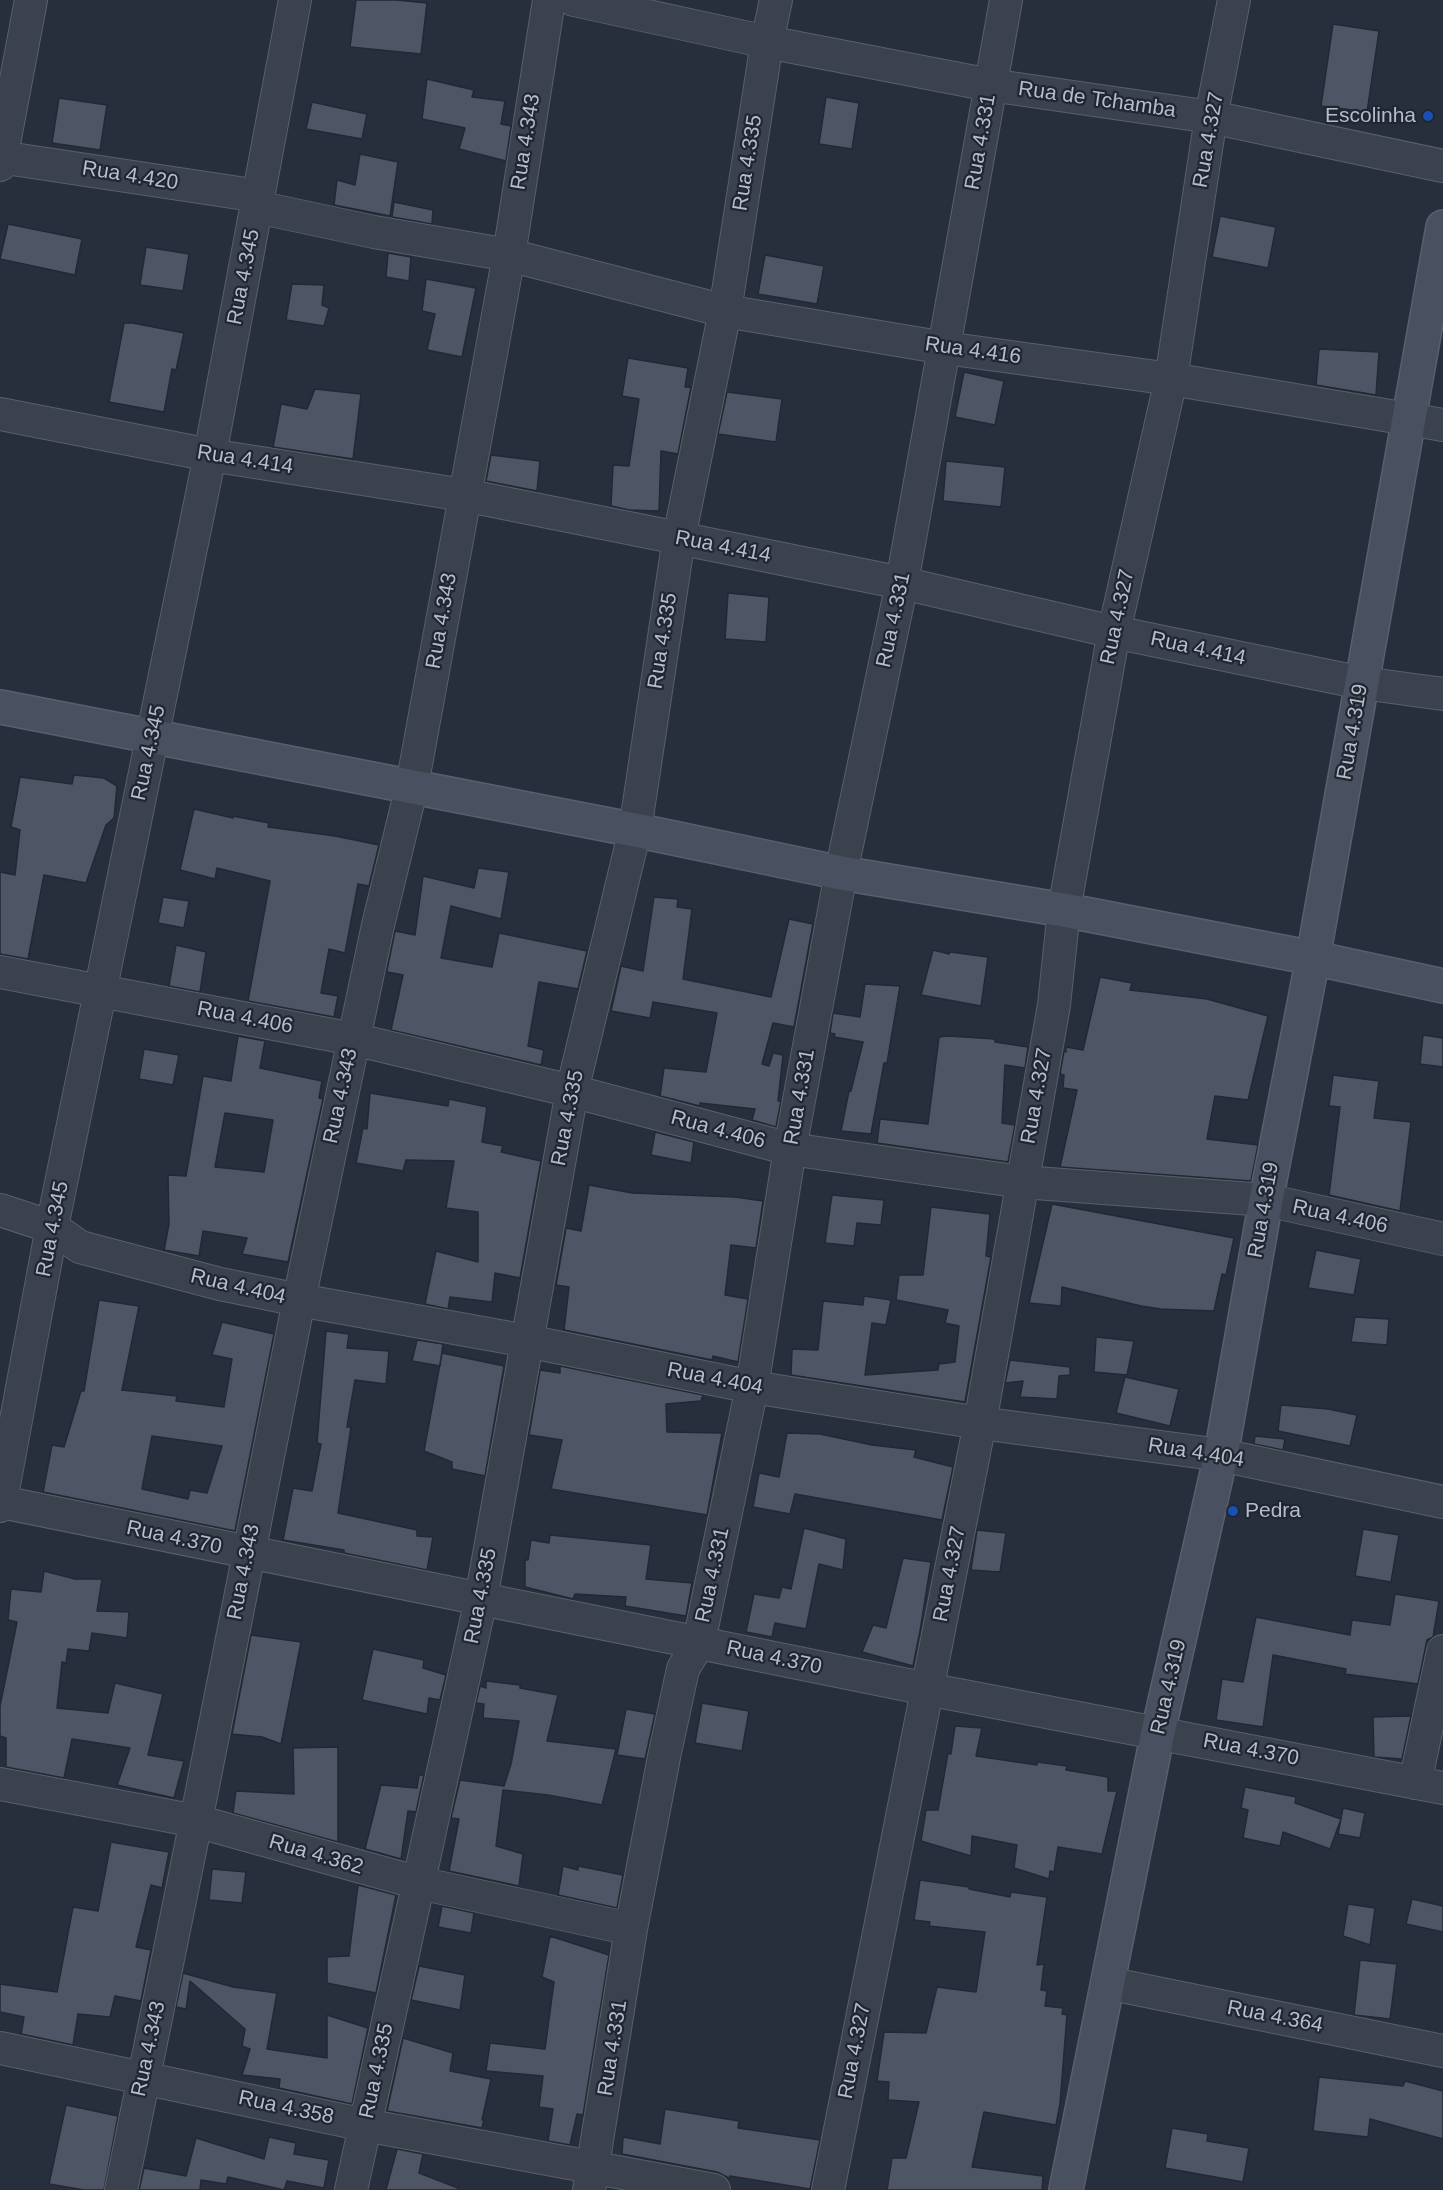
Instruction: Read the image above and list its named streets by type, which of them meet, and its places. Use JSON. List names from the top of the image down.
{
  "streets": {
    "street": [
      "Rua de Tchamba",
      "Rua 4.327",
      "Rua 4.343",
      "Rua 4.331",
      "Rua 4.335",
      "Rua 4.420",
      "Rua 4.345",
      "Rua 4.416",
      "Rua 4.414",
      "Rua 4.319",
      "Rua 4.406",
      "Rua 4.404",
      "Rua 4.370",
      "Rua 4.362",
      "Rua 4.364",
      "Rua 4.358"
    ]
  },
  "crossings": [
    ["Rua de Tchamba", "Rua 4.327"],
    ["Rua de Tchamba", "Rua 4.331"],
    ["Rua de Tchamba", "Rua 4.335"],
    ["Rua 4.327", "Rua 4.416"],
    ["Rua 4.327", "Rua 4.414"],
    ["Rua 4.327", "Rua 4.406"],
    ["Rua 4.327", "Rua 4.404"],
    ["Rua 4.327", "Rua 4.370"],
    ["Rua 4.343", "Rua 4.420"],
    ["Rua 4.343", "Rua 4.416"],
    ["Rua 4.343", "Rua 4.414"],
    ["Rua 4.343", "Rua 4.406"],
    ["Rua 4.343", "Rua 4.404"],
    ["Rua 4.343", "Rua 4.370"],
    ["Rua 4.343", "Rua 4.362"],
    ["Rua 4.343", "Rua 4.358"],
    ["Rua 4.331", "Rua 4.416"],
    ["Rua 4.331", "Rua 4.414"],
    ["Rua 4.331", "Rua 4.406"],
    ["Rua 4.331", "Rua 4.404"],
    ["Rua 4.331", "Rua 4.370"],
    ["Rua 4.331", "Rua 4.362"],
    ["Rua 4.331", "Rua 4.358"],
    ["Rua 4.335", "Rua 4.416"],
    ["Rua 4.335", "Rua 4.414"],
    ["Rua 4.335", "Rua 4.406"],
    ["Rua 4.335", "Rua 4.404"],
    ["Rua 4.335", "Rua 4.370"],
    ["Rua 4.335", "Rua 4.362"],
    ["Rua 4.335", "Rua 4.358"],
    ["Rua 4.420", "Rua 4.345"],
    ["Rua 4.420", "Rua 4.416"],
    ["Rua 4.345", "Rua 4.414"],
    ["Rua 4.345", "Rua 4.406"],
    ["Rua 4.345", "Rua 4.404"],
    ["Rua 4.345", "Rua 4.370"],
    ["Rua 4.416", "Rua 4.319"],
    ["Rua 4.414", "Rua 4.319"],
    ["Rua 4.319", "Rua 4.406"],
    ["Rua 4.319", "Rua 4.404"],
    ["Rua 4.319", "Rua 4.370"],
    ["Rua 4.319", "Rua 4.364"]
  ],
  "places": ["Escolinha", "Pedra"]
}
